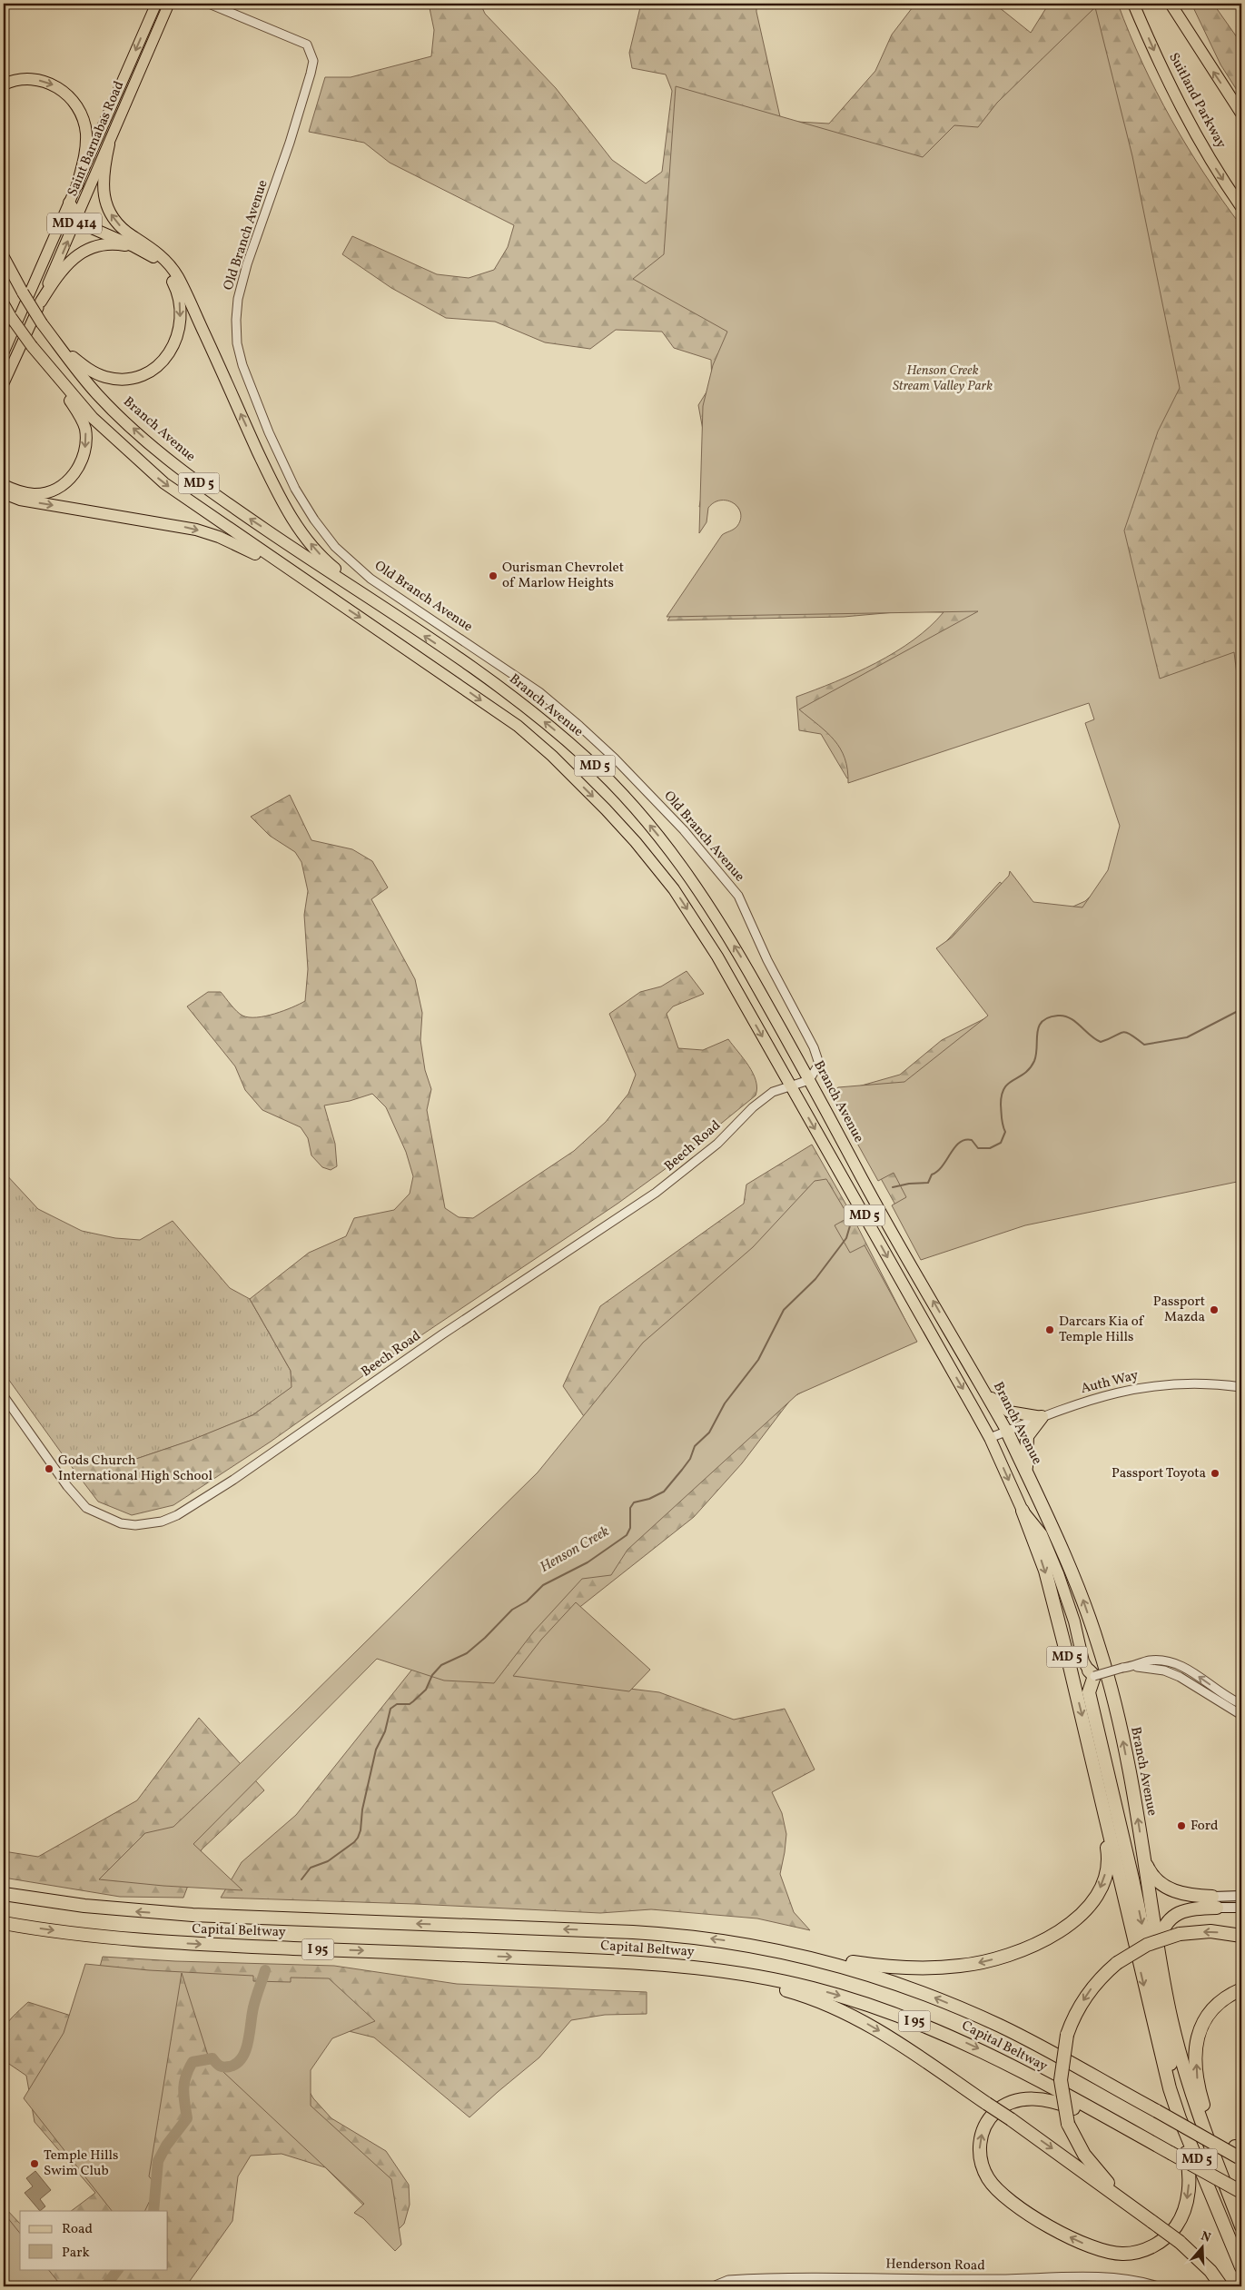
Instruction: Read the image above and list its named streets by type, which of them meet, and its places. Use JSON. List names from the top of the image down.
{
  "streets": {
    "highway": [
      "Suitland Parkway",
      "Branch Avenue",
      "MD 5",
      "Capital Beltway",
      "I 95"
    ],
    "main road": ["Saint Barnabas Road", "MD 414"],
    "street": [
      "Old Branch Avenue",
      "Beech Road",
      "Auth Way",
      "Henderson Road"
    ]
  },
  "crossings": [
    ["Old Branch Avenue", "Branch Avenue"],
    ["Old Branch Avenue", "Beech Road"],
    ["Branch Avenue", "Beech Road"],
    ["Branch Avenue", "Auth Way"],
    ["MD 5", "Beech Road"],
    ["MD 5", "Auth Way"]
  ],
  "water": ["Henson Creek"],
  "parks": ["Henson Creek Stream Valley Park"],
  "places": [
    "Ourisman Chevrolet of Marlow Heights",
    "Passport Mazda",
    "Darcars Kia of Temple Hills",
    "Gods Church International High School",
    "Passport Toyota",
    "Ford",
    "Temple Hills Swim Club"
  ],
  "legend": ["Road", "Park"],
  "north": "top"
}
